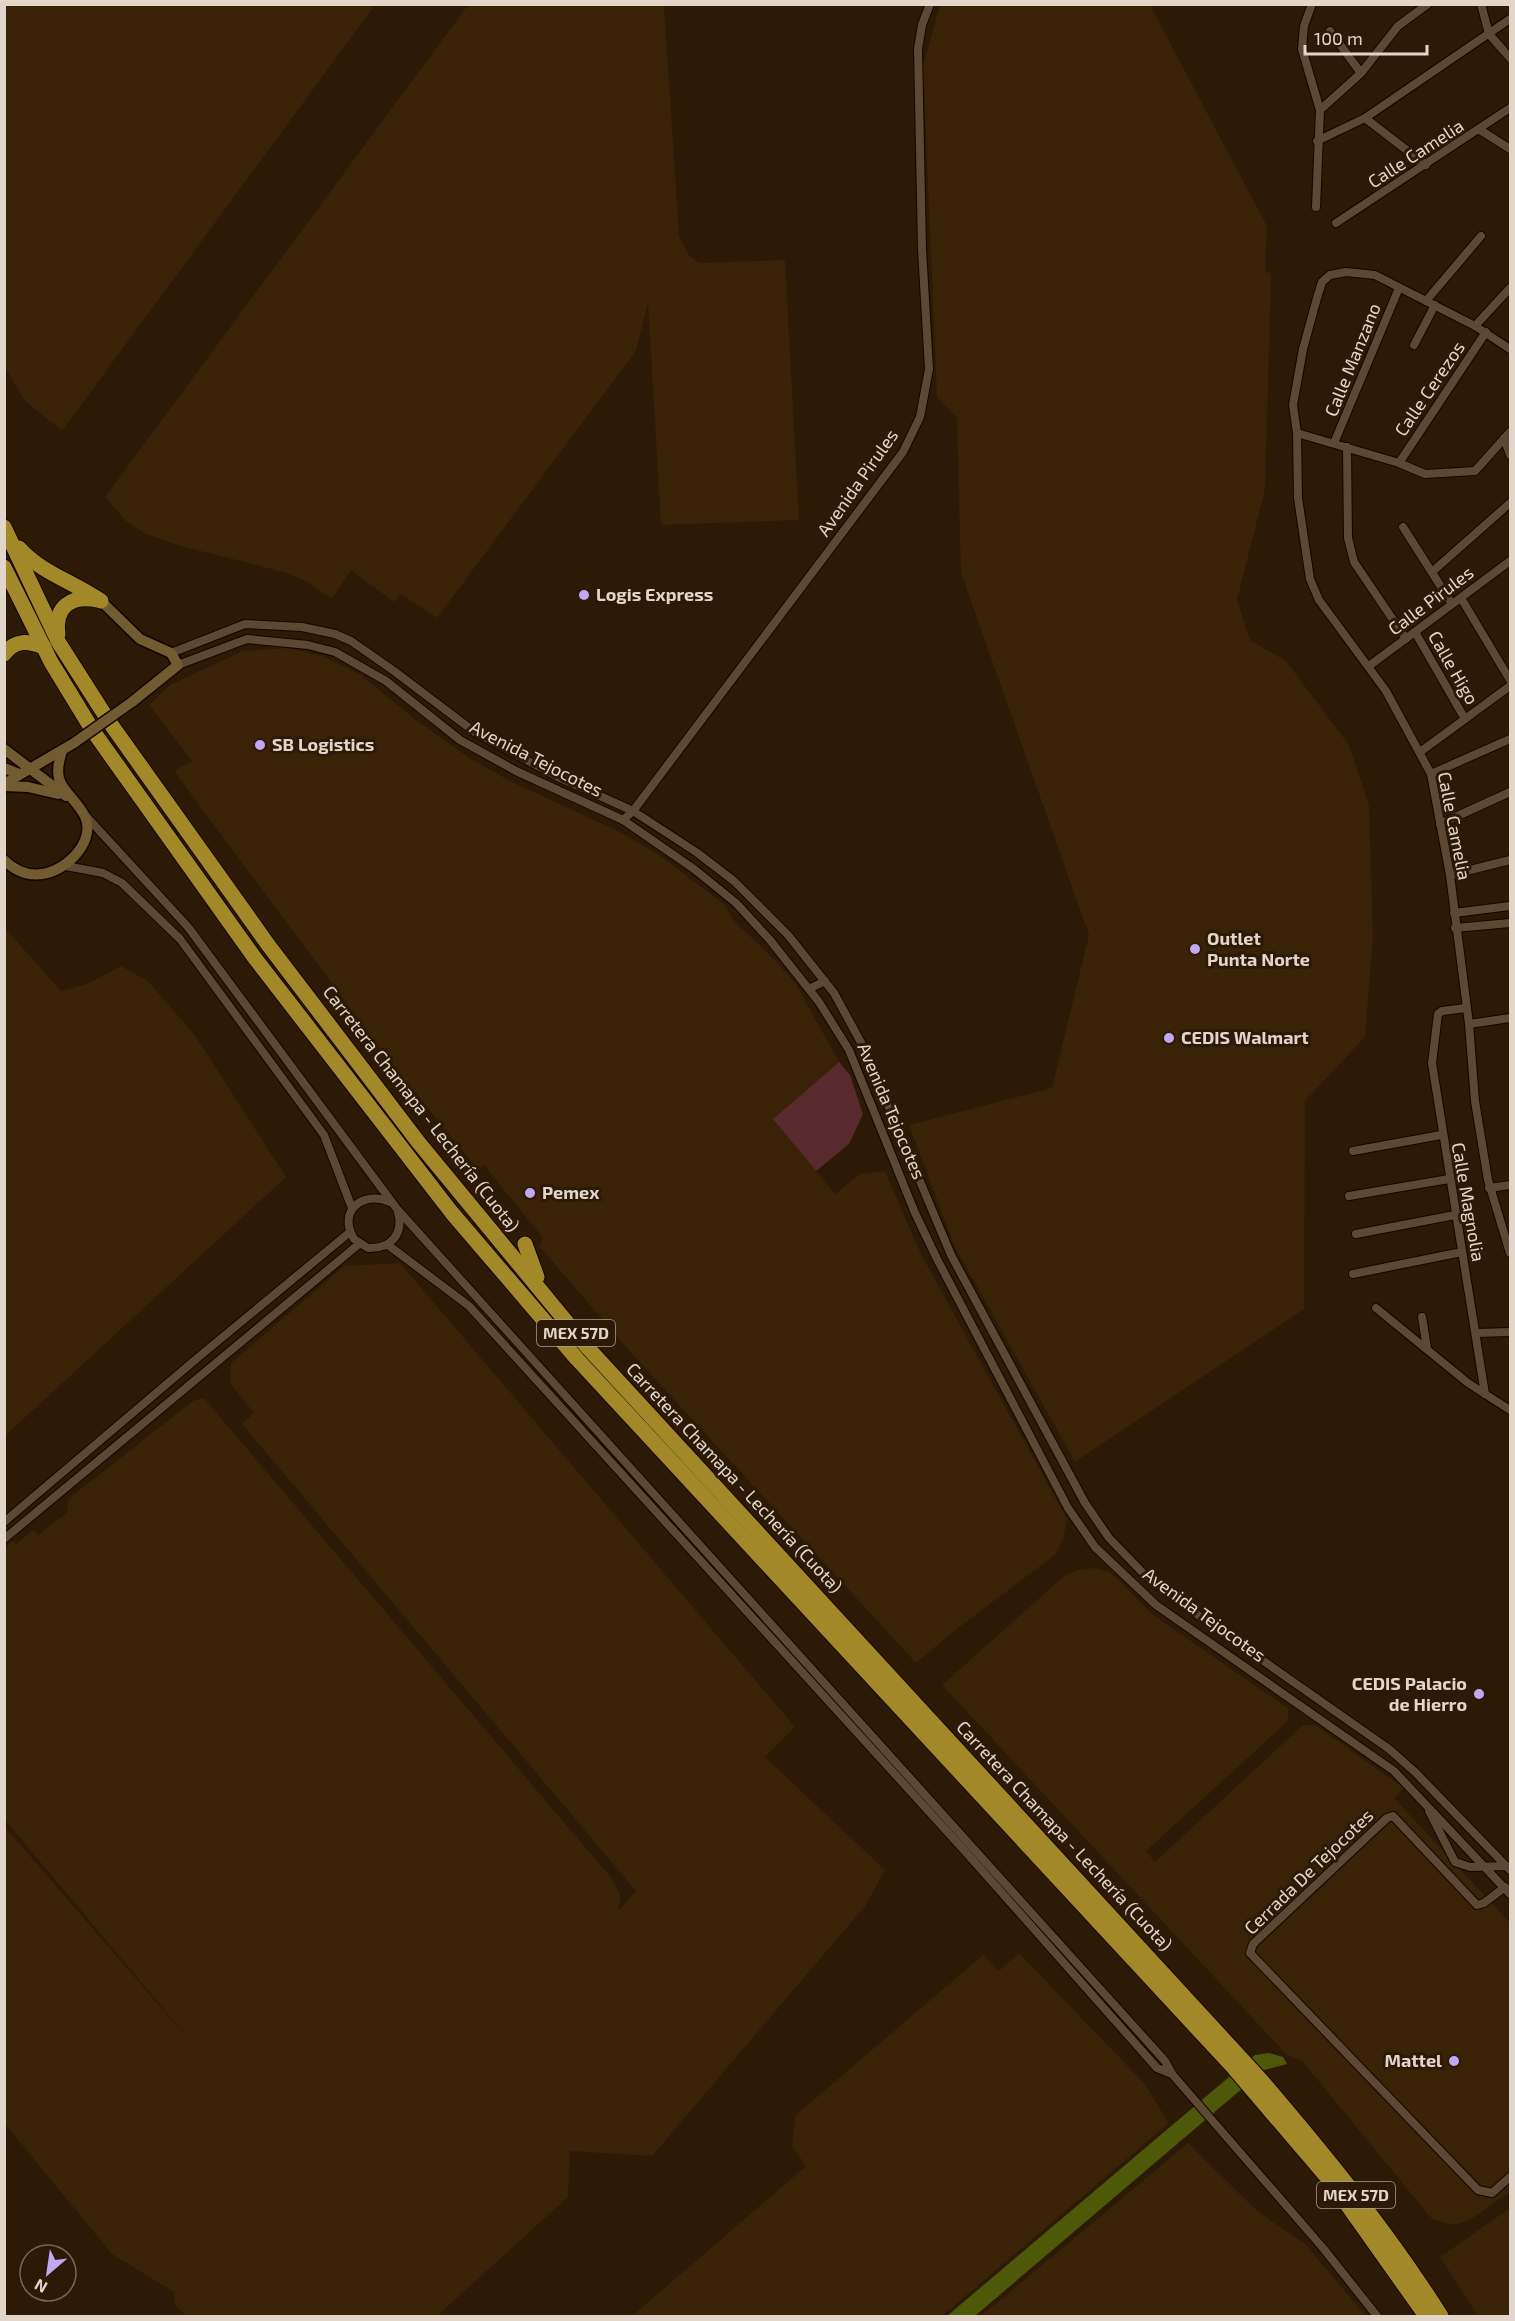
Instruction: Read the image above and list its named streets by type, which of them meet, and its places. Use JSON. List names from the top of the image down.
{
  "streets": {
    "highway": ["Carretera Chamapa - Lechería (Cuota)", "MEX 57D"],
    "main road": ["Avenida Tejocotes"],
    "street": [
      "Calle Camelia",
      "Calle Manzano",
      "Calle Cerezos",
      "Avenida Pirules",
      "Calle Pirules",
      "Calle Higo",
      "Calle Magnolia",
      "Cerrada De Tejocotes"
    ]
  },
  "crossings": [
    ["Calle Camelia", "Calle Manzano"],
    ["Calle Camelia", "Calle Pirules"],
    ["Calle Camelia", "Calle Magnolia"],
    ["Avenida Pirules", "Avenida Tejocotes"],
    ["Calle Pirules", "Calle Higo"],
    ["Avenida Tejocotes", "Cerrada De Tejocotes"]
  ],
  "places": [
    "Logis Express",
    "SB Logistics",
    "Outlet Punta Norte",
    "CEDIS Walmart",
    "Pemex",
    "CEDIS Palacio de Hierro",
    "Mattel"
  ],
  "scale_bar": "100 m",
  "north": "bottom left"
}
